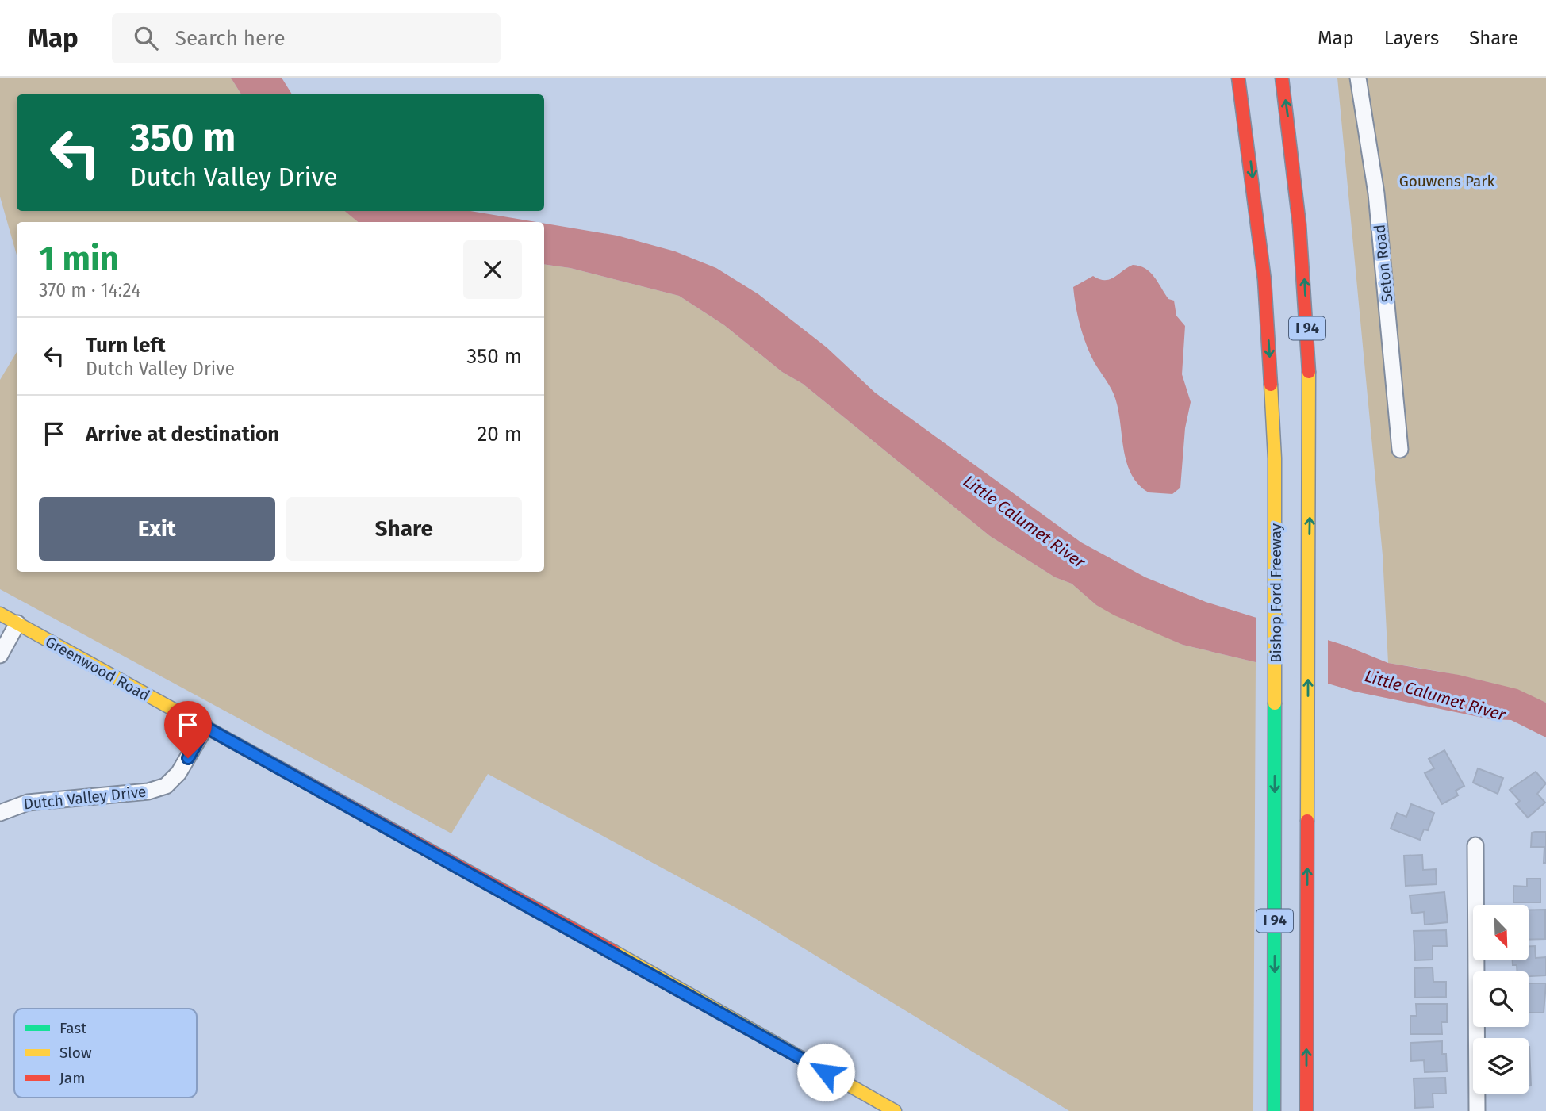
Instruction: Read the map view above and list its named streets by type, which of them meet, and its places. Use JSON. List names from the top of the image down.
{
  "streets": {
    "main road": ["I 94", "Bishop Ford Freeway", "Greenwood Road"],
    "street": ["Seton Road", "Dutch Valley Drive"]
  },
  "crossings": [
    ["Greenwood Road", "Dutch Valley Drive"]
  ],
  "water": ["Little Calumet River"],
  "parks": ["Gouwens Park"],
  "legend": ["Fast", "Slow", "Jam"],
  "north": "bottom right",
  "page": {
    "header": "Map",
    "search": "Search here",
    "nav": ["Map", "Layers", "Share"],
    "turn": ["350 m", "Dutch Valley Drive"],
    "heading": ["1 min", "370 m · 14:24"],
    "list": [
      {
        "name": "Turn left",
        "note": "Dutch Valley Drive",
        "value": "350 m"
      },
      {
        "name": "Arrive at destination",
        "value": "20 m"
      }
    ],
    "buttons": ["Exit", "Share"]
  }
}
